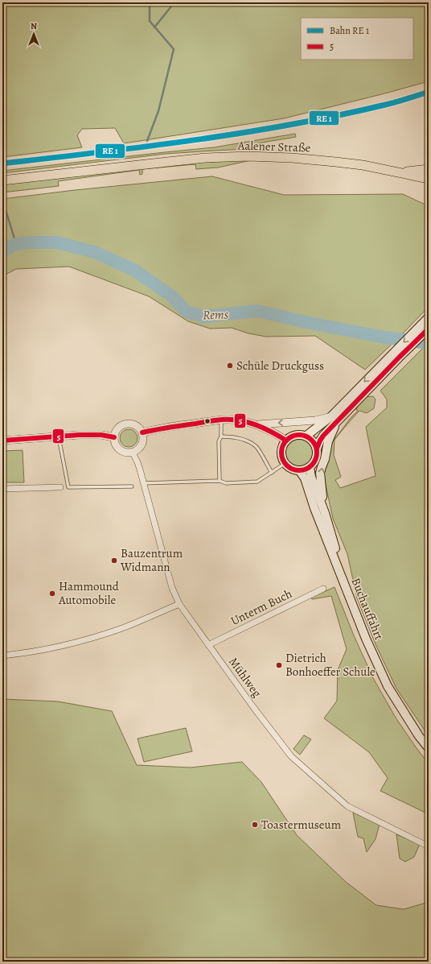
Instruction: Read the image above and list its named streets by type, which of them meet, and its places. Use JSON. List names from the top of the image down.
{
  "streets": {
    "main road": ["Aalener Straße", "Buchauffahrt"],
    "street": ["Unterm Buch", "Mühlweg"]
  },
  "crossings": [
    ["Unterm Buch", "Mühlweg"]
  ],
  "water": ["Rems"],
  "places": [
    "Schüle Druckguss",
    "Bauzentrum Widmann",
    "Hammound Automobile",
    "Dietrich Bonhoeffer Schule",
    "Toastermuseum"
  ],
  "lines": ["transit line 5"],
  "legend": ["Bahn RE 1", "5"],
  "north": "top"
}
